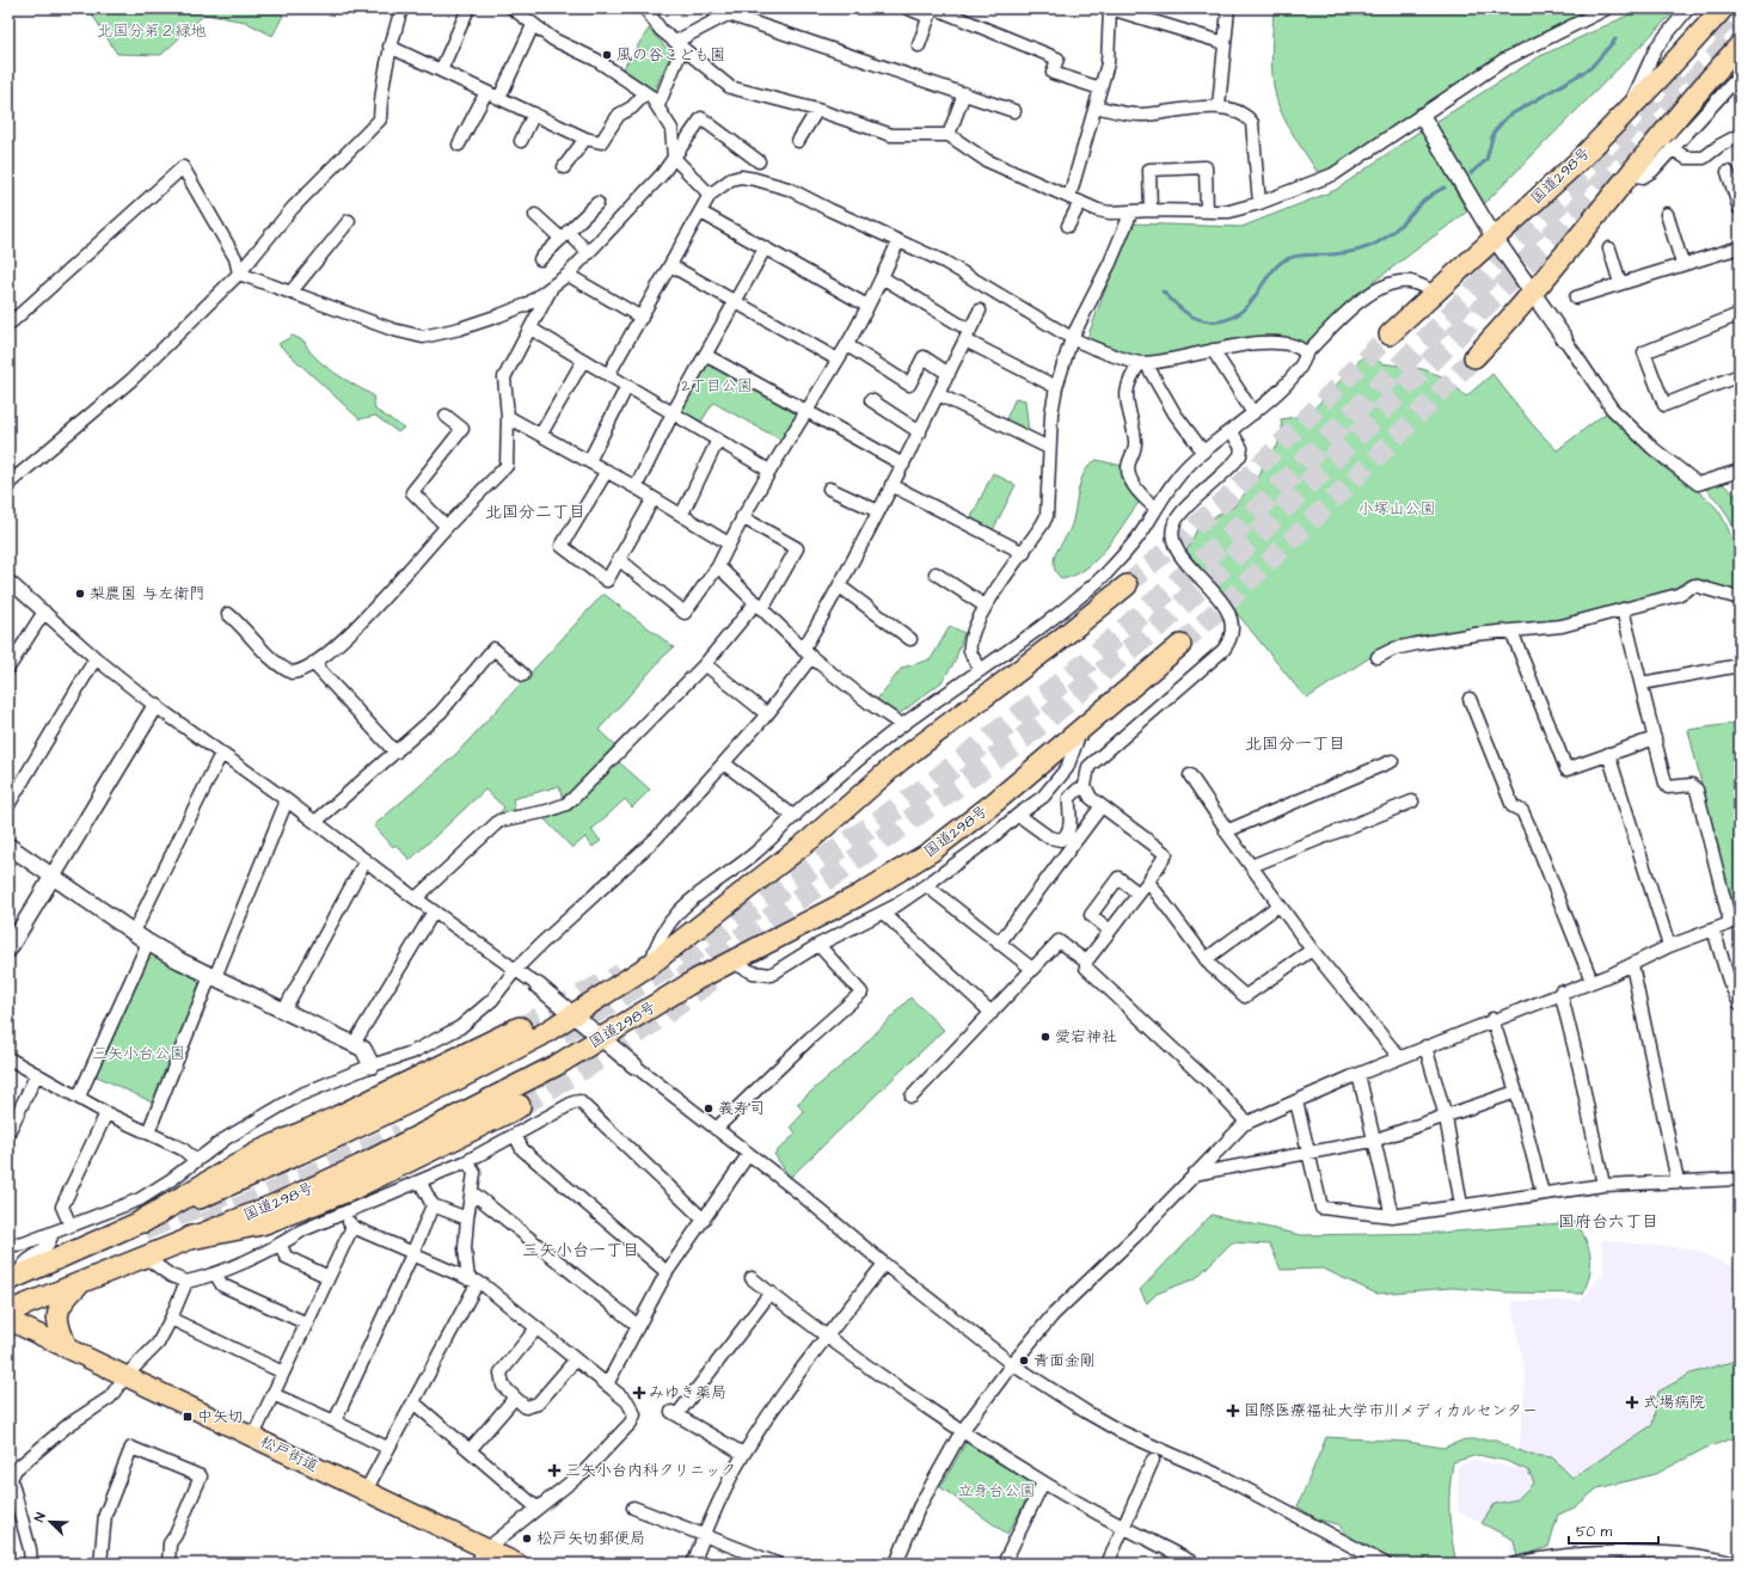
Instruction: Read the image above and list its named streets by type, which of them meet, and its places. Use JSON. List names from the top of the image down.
{
  "streets": {
    "highway": ["国道298号"],
    "main road": ["松戸街道"]
  },
  "crossings": [
    ["国道298号", "松戸街道"]
  ],
  "districts": [
    "北国分二丁目",
    "北国分一丁目",
    "国府台六丁目",
    "三矢小台一丁目"
  ],
  "parks": [
    "北国分第２緑地",
    "2丁目公園",
    "小塚山公園",
    "三矢小台公園",
    "立身台公園"
  ],
  "places": {
    "other": [
      "風の谷こども園",
      "梨農園 与左衛門",
      "愛宕神社",
      "義寿司",
      "青面金剛",
      "松戸矢切郵便局"
    ],
    "health": [
      "みゆき薬局",
      "式場病院",
      "国際医療福祉大学市川メディカルセンター",
      "三矢小台内科クリニック"
    ],
    "transit": ["中矢切"]
  },
  "scale_bar": "50 m",
  "north": "top left"
}
